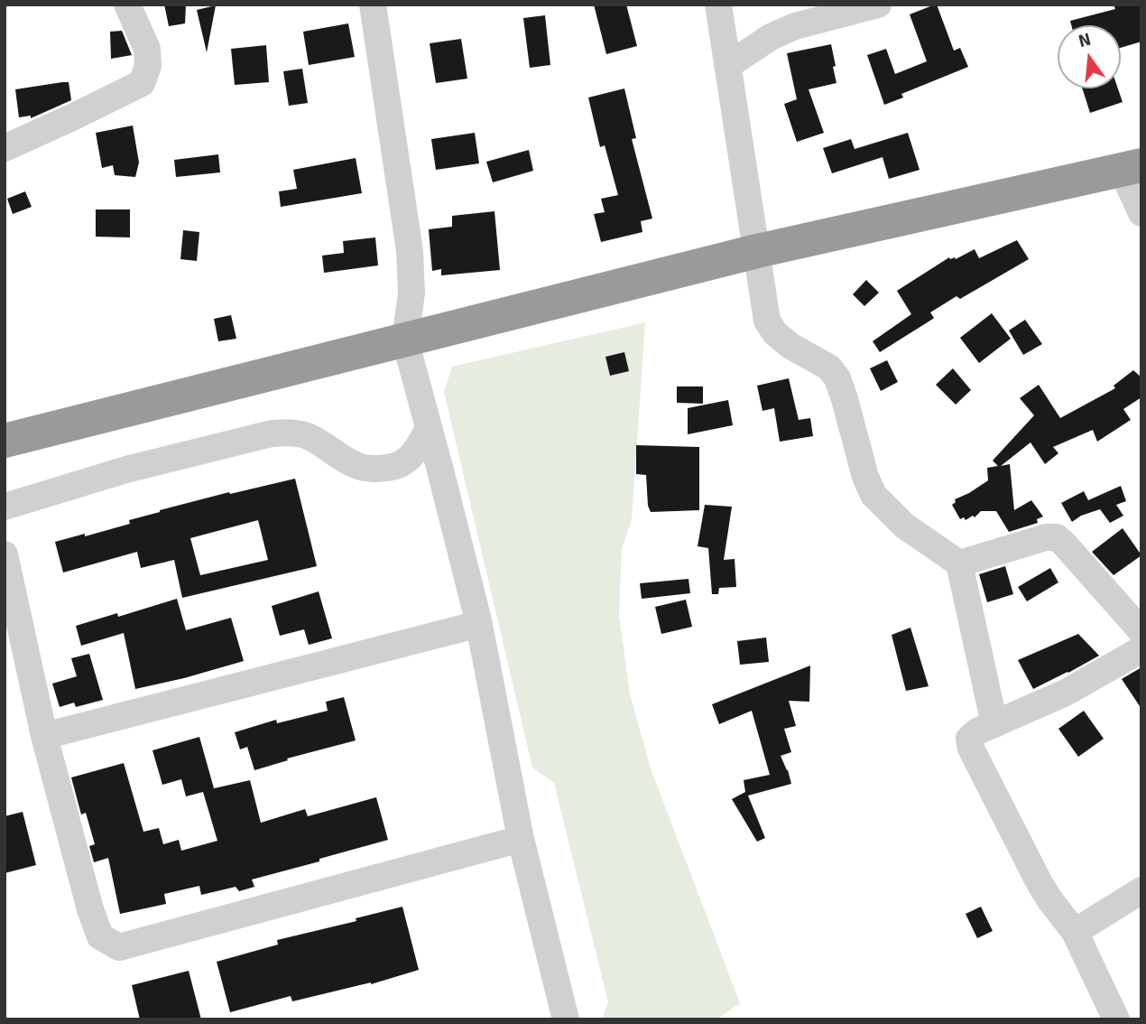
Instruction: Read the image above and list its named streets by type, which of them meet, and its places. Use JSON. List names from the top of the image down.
{
  "north": "top"
}
